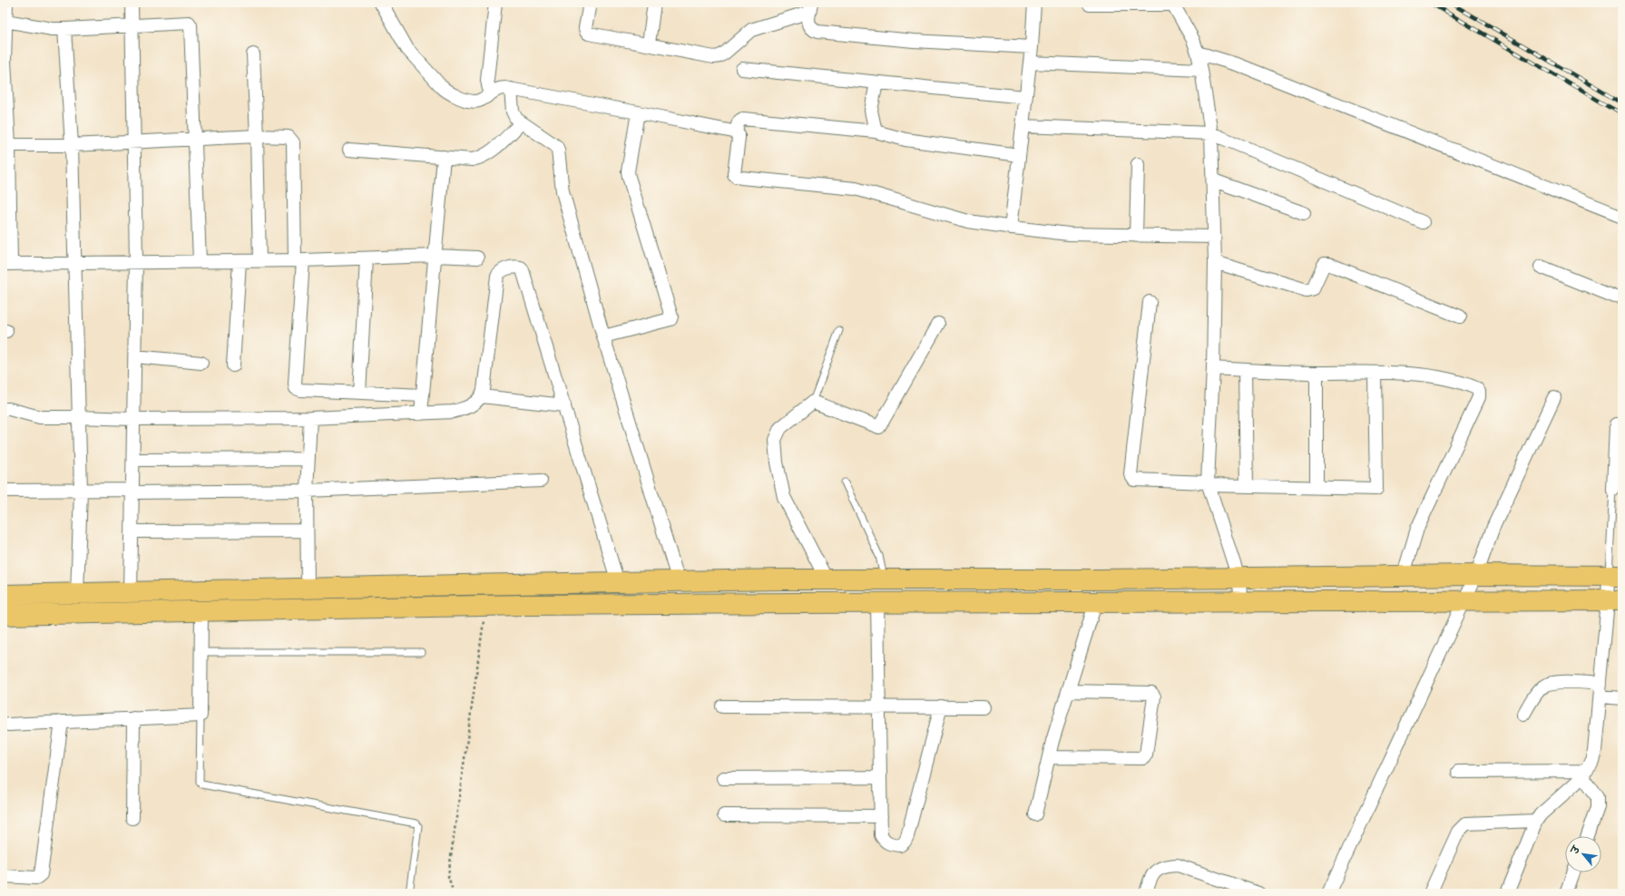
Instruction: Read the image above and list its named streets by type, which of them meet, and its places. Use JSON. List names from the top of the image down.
{
  "north": "top left"
}
